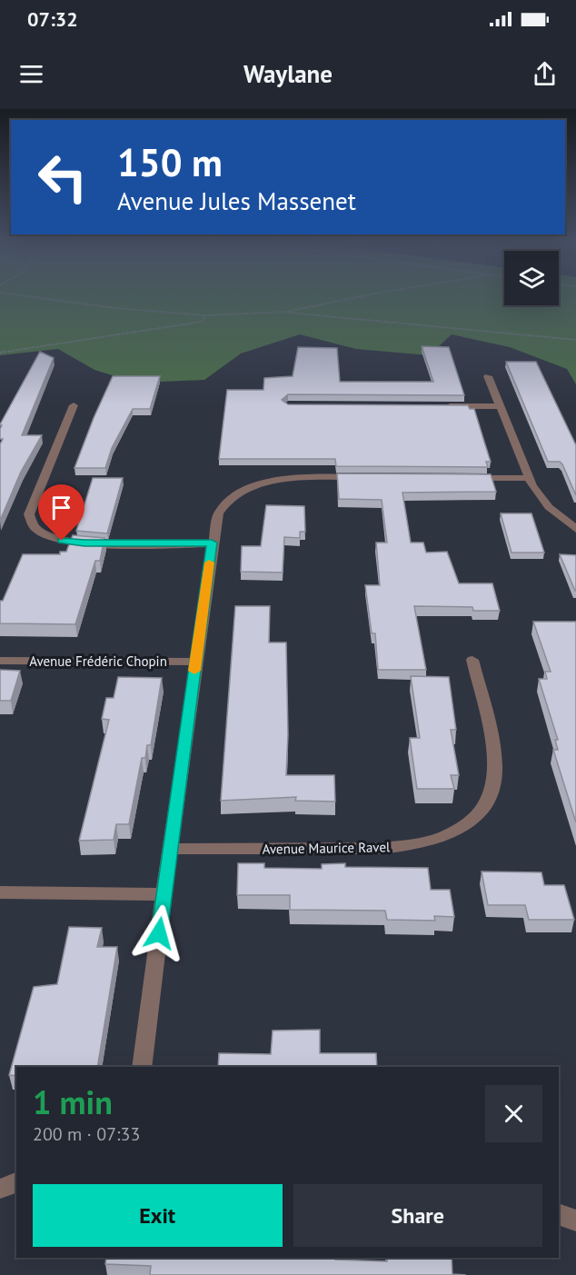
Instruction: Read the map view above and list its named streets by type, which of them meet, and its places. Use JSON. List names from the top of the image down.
{
  "streets": {
    "street": ["Avenue Frédéric Chopin", "Avenue Maurice Ravel"]
  },
  "page": {
    "status": "07:32",
    "header": "Waylane",
    "turn": ["150 m", "Avenue Jules Massenet"],
    "heading": ["1 min", "200 m · 07:33"],
    "buttons": ["Exit", "Share"]
  }
}
